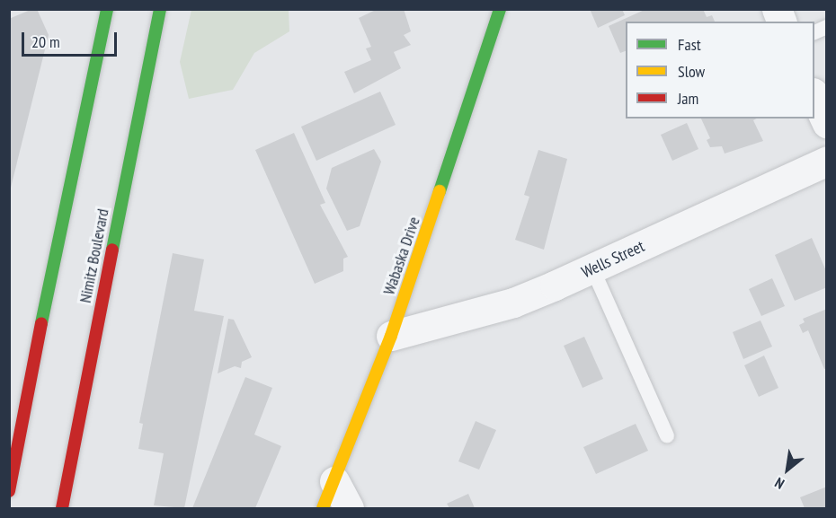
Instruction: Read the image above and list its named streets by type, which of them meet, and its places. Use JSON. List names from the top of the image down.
{
  "streets": {
    "main road": ["Nimitz Boulevard", "Wabaska Drive"],
    "street": ["Wells Street"]
  },
  "crossings": [
    ["Wabaska Drive", "Wells Street"]
  ],
  "legend": ["Fast", "Slow", "Jam"],
  "scale_bar": "20 m",
  "north": "bottom left"
}
